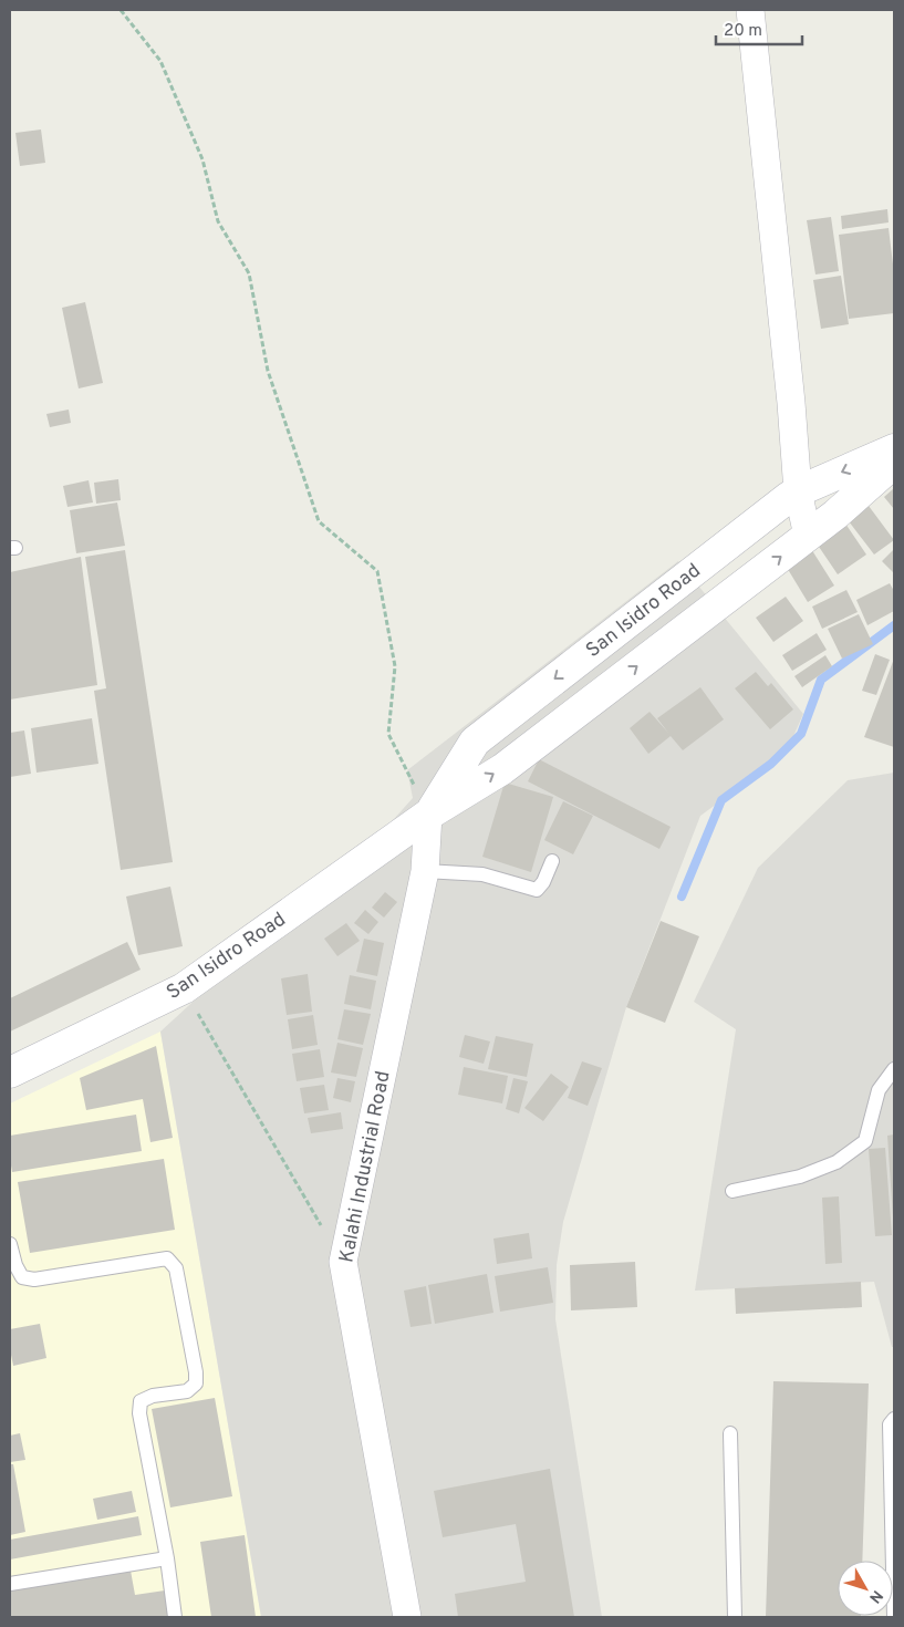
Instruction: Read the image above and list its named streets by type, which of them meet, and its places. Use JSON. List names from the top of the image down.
{
  "streets": {
    "main road": ["San Isidro Road"],
    "street": ["Kalahi Industrial Road"]
  },
  "crossings": [
    ["San Isidro Road", "Kalahi Industrial Road"]
  ],
  "scale_bar": "20 m",
  "north": "bottom right"
}
